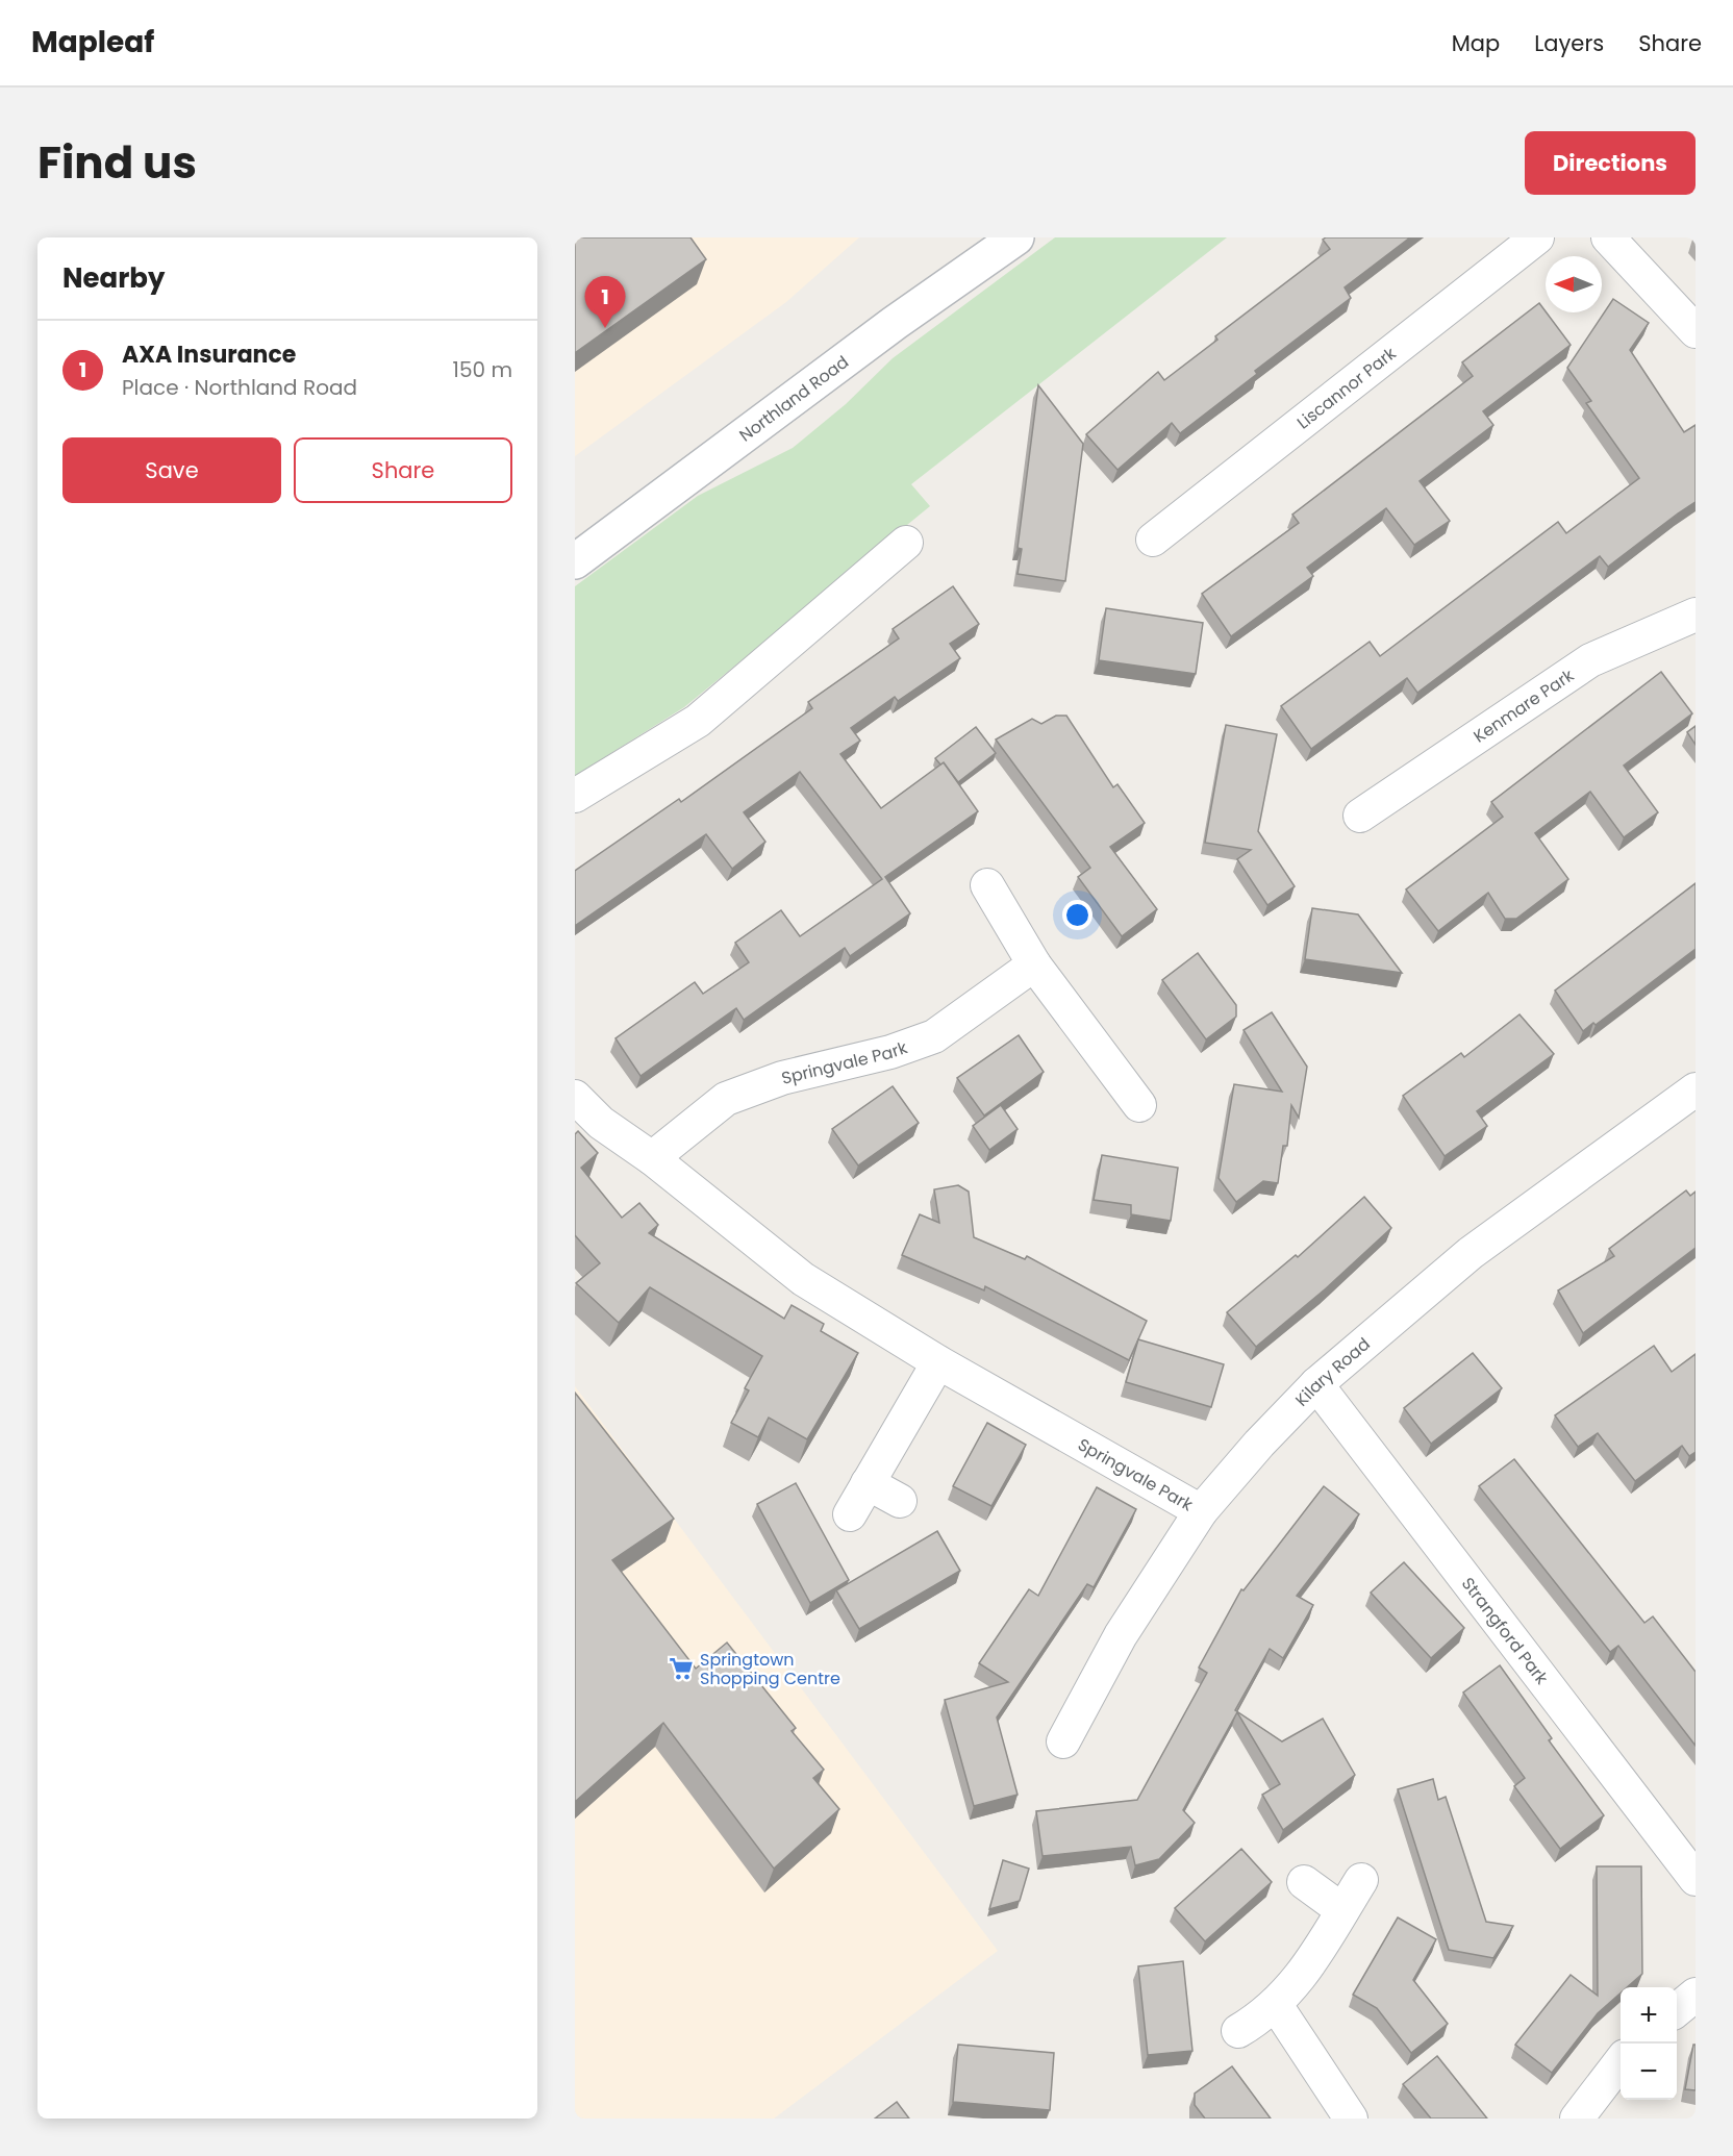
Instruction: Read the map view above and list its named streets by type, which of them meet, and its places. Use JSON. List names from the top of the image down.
{
  "streets": {
    "main road": ["Northland Road"],
    "street": [
      "Liscannor Park",
      "Kenmare Park",
      "Springvale Park",
      "Kilary Road",
      "Strangford Park"
    ]
  },
  "crossings": [
    ["Springvale Park", "Kilary Road"],
    ["Kilary Road", "Strangford Park"]
  ],
  "places": {
    "supermarket": ["Springtown Shopping Centre"]
  },
  "north": "left",
  "page": {
    "header": "Mapleaf",
    "nav": ["Map", "Layers", "Share"],
    "title": "Find us",
    "buttons": [
      "Directions",
      ["Save", "Share"]
    ],
    "heading": "Nearby",
    "pins": "1",
    "list": [
      {
        "mark": "1",
        "name": "AXA Insurance",
        "note": "Place · Northland Road",
        "value": "150 m"
      }
    ],
    "map_buttons": ["+", "−"]
  }
}
